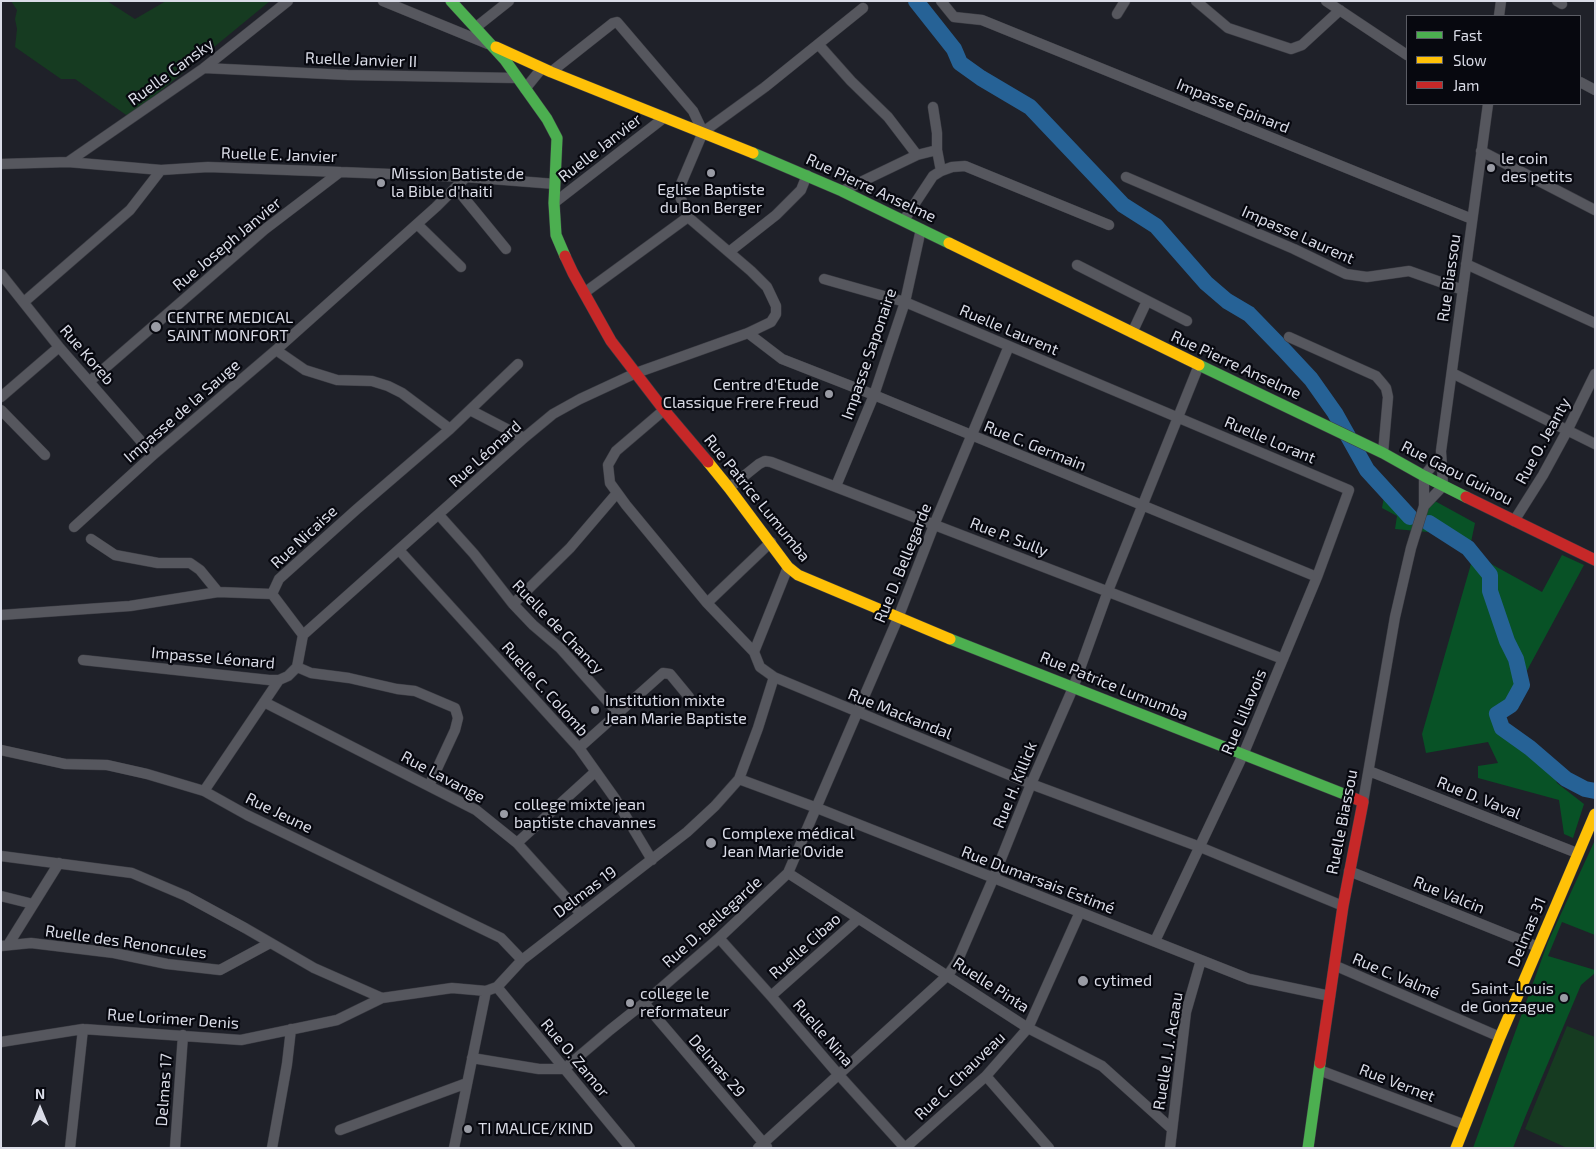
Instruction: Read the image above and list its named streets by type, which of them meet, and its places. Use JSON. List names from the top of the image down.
{
  "streets": {
    "street": [
      "Ruelle Janvier II",
      "Ruelle Cansky",
      "Impasse Epinard",
      "Ruelle Janvier",
      "Ruelle E. Janvier",
      "Rue Pierre Anselme",
      "Impasse Laurent",
      "Rue Joseph Janvier",
      "Rue Biassou",
      "Ruelle Laurent",
      "Impasse Saponaire",
      "Rue Koreb",
      "Impasse de la Sauge",
      "Ruelle Lorant",
      "Rue O. Jeanty",
      "Rue C. Germain",
      "Rue Léonard",
      "Rue Gaou Guinou",
      "Rue Patrice Lumumba",
      "Rue Nicaise",
      "Rue P. Sully",
      "Rue D. Bellegarde",
      "Ruelle de Chancy",
      "Impasse Léonard",
      "Ruelle C. Colomb",
      "Rue Lillavois",
      "Rue Mackandal",
      "Rue Lavange",
      "Rue H. Killick",
      "Rue D. Vaval",
      "Rue Jeune",
      "Ruelle Biassou",
      "Rue Dumarsais Estimé",
      "Delmas 19",
      "Rue Valcin",
      "Delmas 31",
      "Ruelle des Renoncules",
      "Ruelle Cibao",
      "Rue C. Valmé",
      "Ruelle Pinta",
      "Rue Lorimer Denis",
      "Ruelle Nina",
      "Ruelle J. J. Acaau",
      "Rue O. Zamor",
      "Delmas 29",
      "Rue C. Chauveau",
      "Rue Vernet",
      "Delmas 17"
    ]
  },
  "crossings": [
    ["Ruelle Janvier II", "Ruelle Cansky"],
    ["Ruelle Janvier II", "Rue Patrice Lumumba"],
    ["Ruelle Cansky", "Ruelle E. Janvier"],
    ["Impasse Epinard", "Rue Biassou"],
    ["Ruelle Janvier", "Rue Pierre Anselme"],
    ["Ruelle Janvier", "Rue Patrice Lumumba"],
    ["Ruelle E. Janvier", "Rue Joseph Janvier"],
    ["Ruelle E. Janvier", "Impasse de la Sauge"],
    ["Ruelle E. Janvier", "Rue Patrice Lumumba"],
    ["Rue Pierre Anselme", "Impasse Saponaire"],
    ["Rue Pierre Anselme", "Rue Gaou Guinou"],
    ["Rue Pierre Anselme", "Rue Patrice Lumumba"],
    ["Rue Pierre Anselme", "Rue H. Killick"],
    ["Impasse Laurent", "Rue Biassou"],
    ["Rue Joseph Janvier", "Rue Koreb"],
    ["Rue Biassou", "Rue Gaou Guinou"],
    ["Ruelle Laurent", "Impasse Saponaire"],
    ["Ruelle Laurent", "Ruelle Lorant"],
    ["Ruelle Laurent", "Rue D. Bellegarde"],
    ["Ruelle Laurent", "Rue H. Killick"],
    ["Impasse Saponaire", "Rue C. Germain"],
    ["Impasse Saponaire", "Rue P. Sully"],
    ["Rue Koreb", "Impasse de la Sauge"],
    ["Ruelle Lorant", "Rue Lillavois"],
    ["Ruelle Lorant", "Rue H. Killick"],
    ["Rue O. Jeanty", "Rue Gaou Guinou"],
    ["Rue C. Germain", "Rue Léonard"],
    ["Rue C. Germain", "Rue D. Bellegarde"],
    ["Rue C. Germain", "Rue Lillavois"],
    ["Rue C. Germain", "Rue H. Killick"],
    ["Rue Léonard", "Rue Patrice Lumumba"],
    ["Rue Léonard", "Ruelle de Chancy"],
    ["Rue Léonard", "Ruelle C. Colomb"],
    ["Rue Patrice Lumumba", "Rue P. Sully"],
    ["Rue Patrice Lumumba", "Rue D. Bellegarde"],
    ["Rue Patrice Lumumba", "Rue Lillavois"],
    ["Rue Patrice Lumumba", "Rue Mackandal"],
    ["Rue Patrice Lumumba", "Rue H. Killick"],
    ["Rue Patrice Lumumba", "Ruelle Biassou"],
    ["Rue P. Sully", "Rue D. Bellegarde"],
    ["Rue P. Sully", "Rue Lillavois"],
    ["Rue P. Sully", "Rue H. Killick"],
    ["Rue D. Bellegarde", "Rue Mackandal"],
    ["Rue D. Bellegarde", "Rue Dumarsais Estimé"],
    ["Rue D. Bellegarde", "Ruelle Pinta"],
    ["Rue D. Bellegarde", "Ruelle Nina"],
    ["Rue D. Bellegarde", "Rue O. Zamor"],
    ["Rue D. Bellegarde", "Delmas 29"],
    ["Impasse Léonard", "Rue Lavange"],
    ["Ruelle C. Colomb", "Delmas 19"],
    ["Rue Lillavois", "Rue Mackandal"],
    ["Rue Lillavois", "Rue Dumarsais Estimé"],
    ["Rue Mackandal", "Rue H. Killick"],
    ["Rue Mackandal", "Ruelle Biassou"],
    ["Rue Mackandal", "Delmas 19"],
    ["Rue Lavange", "Delmas 19"],
    ["Rue H. Killick", "Rue Dumarsais Estimé"],
    ["Rue H. Killick", "Ruelle Pinta"],
    ["Rue H. Killick", "Ruelle Nina"],
    ["Rue H. Killick", "Delmas 29"],
    ["Rue D. Vaval", "Ruelle Biassou"],
    ["Rue D. Vaval", "Delmas 31"],
    ["Rue Jeune", "Delmas 19"],
    ["Ruelle Biassou", "Rue Dumarsais Estimé"],
    ["Ruelle Biassou", "Rue Valcin"],
    ["Ruelle Biassou", "Rue C. Valmé"],
    ["Ruelle Biassou", "Rue Vernet"],
    ["Rue Dumarsais Estimé", "Delmas 19"],
    ["Rue Dumarsais Estimé", "Ruelle J. J. Acaau"],
    ["Rue Dumarsais Estimé", "Rue C. Chauveau"],
    ["Delmas 19", "Rue Lorimer Denis"],
    ["Delmas 19", "Rue O. Zamor"],
    ["Rue Valcin", "Delmas 31"],
    ["Delmas 31", "Rue C. Valmé"],
    ["Delmas 31", "Rue Vernet"],
    ["Ruelle Cibao", "Ruelle Pinta"],
    ["Ruelle Cibao", "Ruelle Nina"],
    ["Ruelle Pinta", "Ruelle J. J. Acaau"],
    ["Ruelle Pinta", "Rue C. Chauveau"],
    ["Rue Lorimer Denis", "Delmas 17"],
    ["Ruelle Nina", "Rue C. Chauveau"]
  ],
  "places": [
    "le coin des petits",
    "Eglise Baptiste du Bon Berger",
    "Mission Batiste de la Bible d'haiti",
    "CENTRE MEDICAL SAINT MONFORT",
    "Centre d'Etude Classique Frere Freud",
    "Institution mixte Jean Marie Baptiste",
    "college mixte jean baptiste chavannes",
    "Complexe médical Jean Marie Ovide",
    "cytimed",
    "Saint-Louis de Gonzague",
    "college le reformateur",
    "TI MALICE/KIND"
  ],
  "legend": ["Fast", "Slow", "Jam"],
  "north": "top"
}
